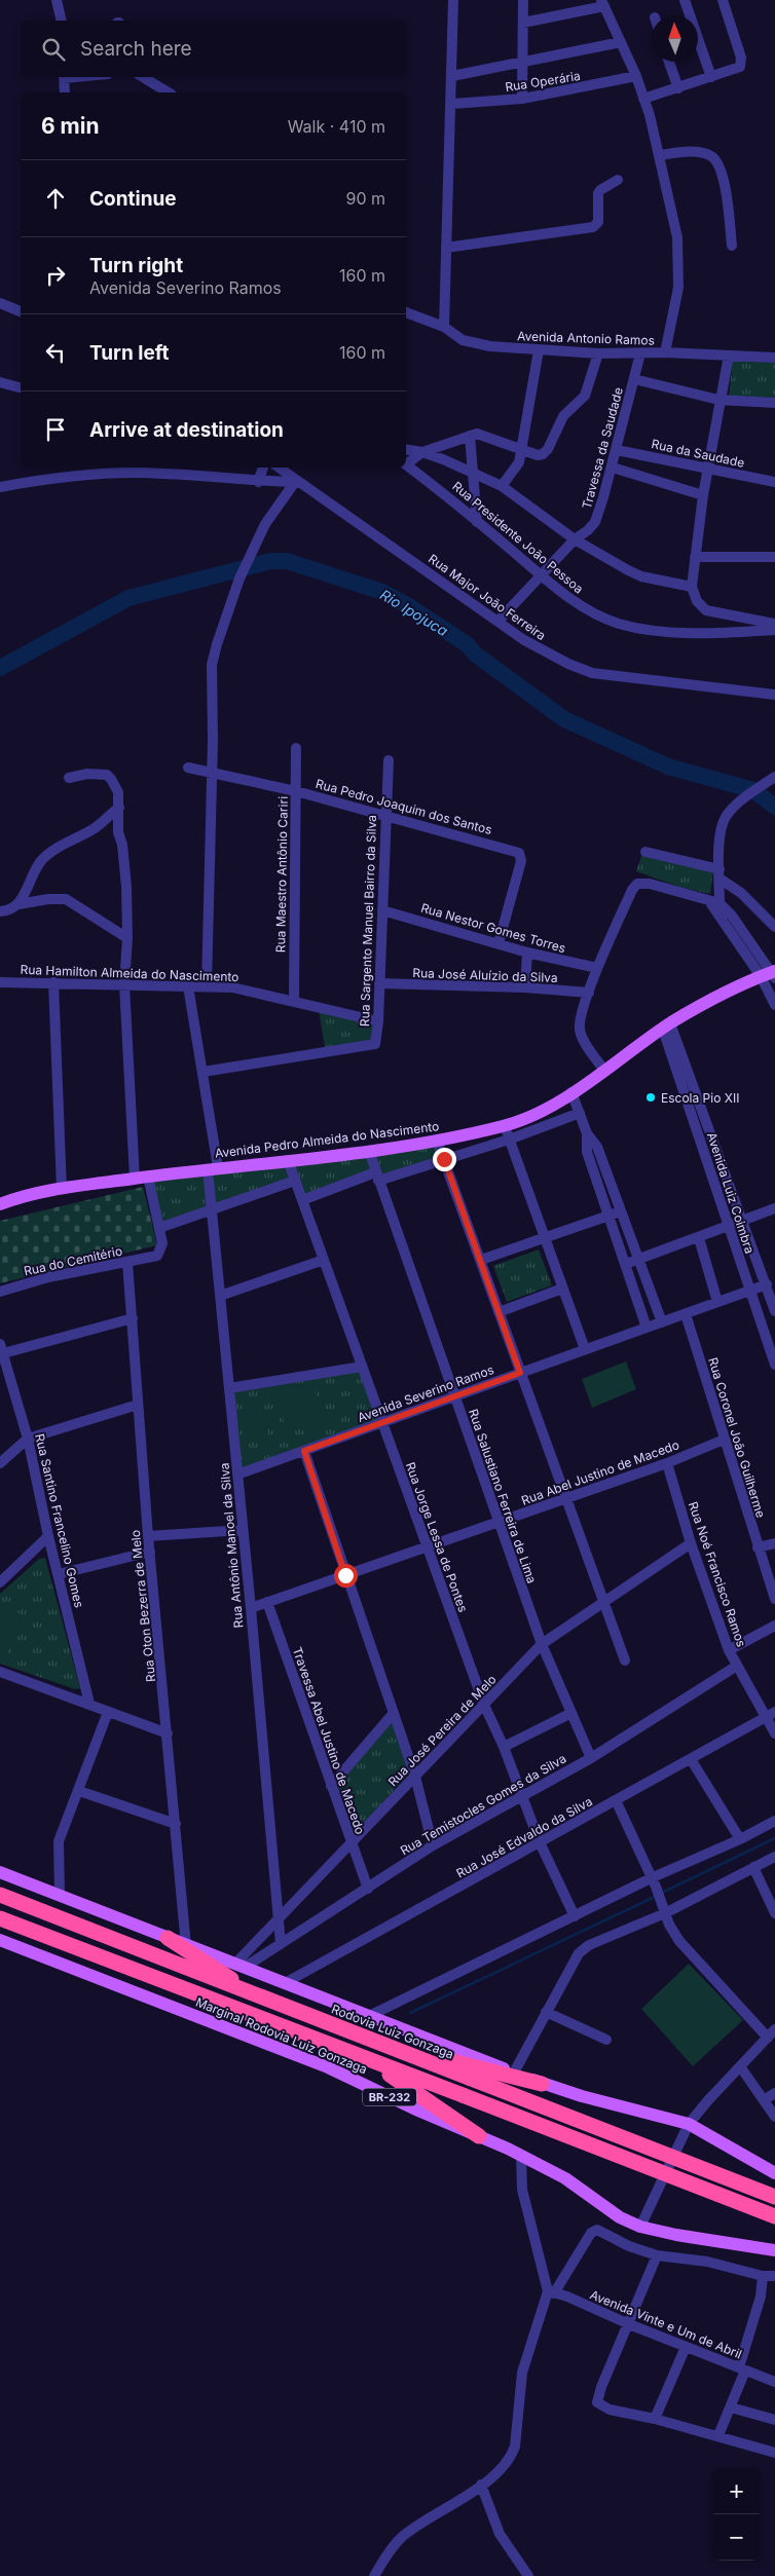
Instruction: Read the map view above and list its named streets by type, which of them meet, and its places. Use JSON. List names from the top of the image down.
{
  "streets": {
    "highway": ["Rodovia Luiz Gonzaga", "BR-232"],
    "main road": ["Avenida Pedro Almeida do Nascimento", "Marginal Rodovia Luiz Gonzaga"],
    "street": [
      "Rua Operária",
      "Avenida Antonio Ramos",
      "Travessa da Saudade",
      "Rua da Saudade",
      "Rua Presidente João Pessoa",
      "Rua Major João Ferreira",
      "Rua Pedro Joaquim dos Santos",
      "Rua Maestro Antônio Cariri",
      "Rua Sargento Manuel Bairro da Silva",
      "Rua Nestor Gomes Torres",
      "Rua Hamilton Almeida do Nascimento",
      "Rua José Aluízio da Silva",
      "Avenida Luiz Coimbra",
      "Rua do Cemitério",
      "Avenida Severino Ramos",
      "Rua Coronel João Guilherme",
      "Rua Abel Justino de Macedo",
      "Rua Salustiano Ferreira de Lima",
      "Rua Santino Francelino Gomes",
      "Rua Jorge Lessa de Pontes",
      "Rua Antônio Manoel da Silva",
      "Rua Noé Francisco Ramos",
      "Rua Oton Bezerra de Melo",
      "Rua José Pereira de Melo",
      "Travessa Abel Justino de Macedo",
      "Rua Temistocles Gomes da Silva",
      "Rua José Edvaldo da Silva",
      "Avenida Vinte e Um de Abril"
    ]
  },
  "crossings": [
    ["Avenida Antonio Ramos", "Travessa da Saudade"],
    ["Travessa da Saudade", "Rua da Saudade"],
    ["Travessa da Saudade", "Rua Presidente João Pessoa"],
    ["Travessa da Saudade", "Rua Major João Ferreira"],
    ["Rua Pedro Joaquim dos Santos", "Rua Maestro Antônio Cariri"],
    ["Rua Pedro Joaquim dos Santos", "Rua Sargento Manuel Bairro da Silva"],
    ["Rua Pedro Joaquim dos Santos", "Rua Nestor Gomes Torres"],
    ["Rua Maestro Antônio Cariri", "Rua Hamilton Almeida do Nascimento"],
    ["Rua Sargento Manuel Bairro da Silva", "Rua Nestor Gomes Torres"],
    ["Rua Sargento Manuel Bairro da Silva", "Rua Hamilton Almeida do Nascimento"],
    ["Rua Sargento Manuel Bairro da Silva", "Rua José Aluízio da Silva"],
    ["Rua Sargento Manuel Bairro da Silva", "Rua Antônio Manoel da Silva"],
    ["Rua Hamilton Almeida do Nascimento", "Rua Antônio Manoel da Silva"],
    ["Avenida Pedro Almeida do Nascimento", "Avenida Luiz Coimbra"],
    ["Avenida Pedro Almeida do Nascimento", "Rua Salustiano Ferreira de Lima"],
    ["Avenida Pedro Almeida do Nascimento", "Rua Jorge Lessa de Pontes"],
    ["Avenida Pedro Almeida do Nascimento", "Rua Antônio Manoel da Silva"],
    ["Avenida Luiz Coimbra", "Avenida Severino Ramos"],
    ["Rua do Cemitério", "Rua Oton Bezerra de Melo"],
    ["Avenida Severino Ramos", "Rua Coronel João Guilherme"],
    ["Avenida Severino Ramos", "Rua Salustiano Ferreira de Lima"],
    ["Avenida Severino Ramos", "Rua Jorge Lessa de Pontes"],
    ["Avenida Severino Ramos", "Rua Antônio Manoel da Silva"],
    ["Rua Coronel João Guilherme", "Rua Abel Justino de Macedo"],
    ["Rua Abel Justino de Macedo", "Rua Salustiano Ferreira de Lima"],
    ["Rua Abel Justino de Macedo", "Rua Jorge Lessa de Pontes"],
    ["Rua Abel Justino de Macedo", "Rua Antônio Manoel da Silva"],
    ["Rua Abel Justino de Macedo", "Rua Noé Francisco Ramos"],
    ["Rua Abel Justino de Macedo", "Travessa Abel Justino de Macedo"],
    ["Rua Salustiano Ferreira de Lima", "Rua José Pereira de Melo"],
    ["Rua Salustiano Ferreira de Lima", "Rua Temistocles Gomes da Silva"],
    ["Rua Jorge Lessa de Pontes", "Rua José Pereira de Melo"],
    ["Rua Jorge Lessa de Pontes", "Rua Temistocles Gomes da Silva"],
    ["Rua Jorge Lessa de Pontes", "Rua José Edvaldo da Silva"],
    ["Rua Antônio Manoel da Silva", "Rua José Pereira de Melo"],
    ["Rua Antônio Manoel da Silva", "Rua Temistocles Gomes da Silva"],
    ["Rua Noé Francisco Ramos", "Rua José Pereira de Melo"],
    ["Rua Noé Francisco Ramos", "Rua Temistocles Gomes da Silva"],
    ["Rua Noé Francisco Ramos", "Rua José Edvaldo da Silva"],
    ["Rua José Pereira de Melo", "Travessa Abel Justino de Macedo"],
    ["Rua José Pereira de Melo", "Rua Temistocles Gomes da Silva"],
    ["Travessa Abel Justino de Macedo", "Rua Temistocles Gomes da Silva"]
  ],
  "water": ["Rio Ipojuca"],
  "places": ["Escola Pio XII"],
  "north": "top",
  "page": {
    "search": "Search here",
    "heading": ["6 min", "Walk · 410 m"],
    "list": [
      ["Continue", "90 m"],
      ["Turn right", "Avenida Severino Ramos", "160 m"],
      ["Turn left", "160 m"],
      "Arrive at destination"
    ],
    "map_buttons": ["+", "−"]
  }
}
